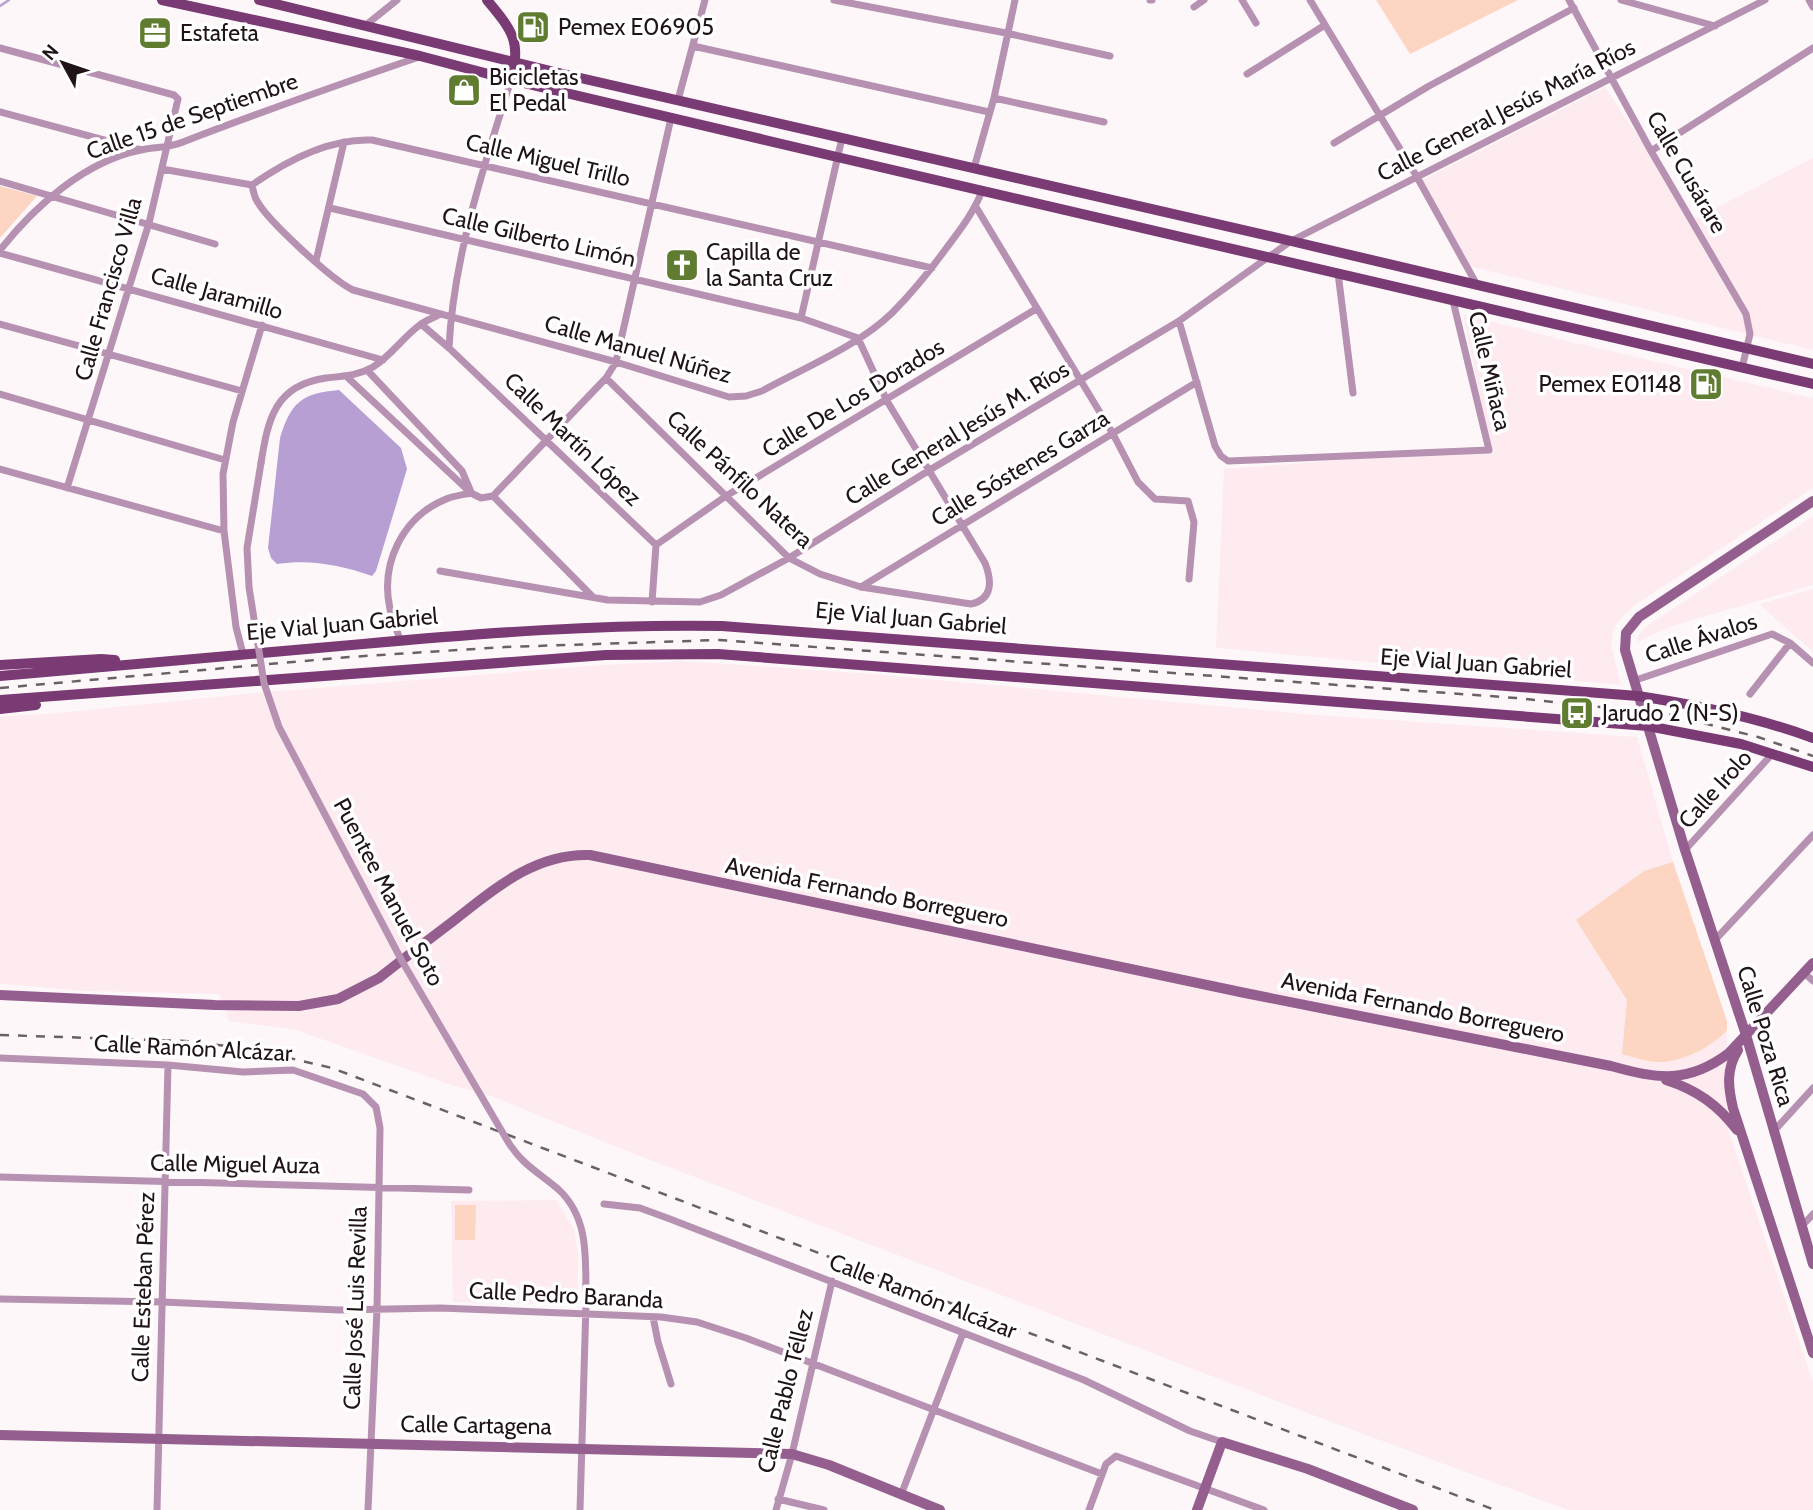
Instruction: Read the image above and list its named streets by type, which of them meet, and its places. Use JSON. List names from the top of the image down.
{
  "streets": {
    "main road": [
      "Eje Vial Juan Gabriel",
      "Avenida Fernando Borreguero",
      "Calle Poza Rica",
      "Calle Cartagena"
    ],
    "street": [
      "Calle General Jesús María Ríos",
      "Calle 15 de Septiembre",
      "Calle Miguel Trillo",
      "Calle Cusárare",
      "Calle Gilberto Limón",
      "Calle Francisco Villa",
      "Calle Jaramillo",
      "Calle Manuel Núñez",
      "Calle Miñaca",
      "Calle De Los Dorados",
      "Calle General Jesús M. Ríos",
      "Calle Martín López",
      "Calle Sóstenes Garza",
      "Calle Pánfilo Natera",
      "Calle Ávalos",
      "Calle Irolo",
      "Puentee Manuel Soto",
      "Calle Ramón Alcázar",
      "Calle Miguel Auza",
      "Calle Esteban Pérez",
      "Calle Pedro Baranda",
      "Calle José Luis Revilla",
      "Calle Pablo Téllez"
    ]
  },
  "crossings": [
    ["Calle General Jesús María Ríos", "Calle Cusárare"],
    ["Calle General Jesús María Ríos", "Calle General Jesús M. Ríos"],
    ["Calle 15 de Septiembre", "Calle Francisco Villa"],
    ["Calle 15 de Septiembre", "Calle Jaramillo"],
    ["Calle Miguel Trillo", "Calle Manuel Núñez"],
    ["Calle Gilberto Limón", "Calle Manuel Núñez"],
    ["Calle Francisco Villa", "Calle Jaramillo"],
    ["Calle Jaramillo", "Puentee Manuel Soto"],
    ["Calle Manuel Núñez", "Puentee Manuel Soto"],
    ["Calle Miñaca", "Calle Sóstenes Garza"],
    ["Calle De Los Dorados", "Calle Martín López"],
    ["Calle De Los Dorados", "Calle Pánfilo Natera"],
    ["Calle General Jesús M. Ríos", "Calle Pánfilo Natera"],
    ["Calle Martín López", "Puentee Manuel Soto"],
    ["Calle Sóstenes Garza", "Calle Pánfilo Natera"],
    ["Eje Vial Juan Gabriel", "Calle Poza Rica"],
    ["Calle Ávalos", "Calle Poza Rica"],
    ["Calle Irolo", "Calle Poza Rica"],
    ["Puentee Manuel Soto", "Calle Pedro Baranda"],
    ["Puentee Manuel Soto", "Calle Cartagena"],
    ["Avenida Fernando Borreguero", "Calle Poza Rica"],
    ["Calle Ramón Alcázar", "Calle Esteban Pérez"],
    ["Calle Ramón Alcázar", "Calle José Luis Revilla"],
    ["Calle Ramón Alcázar", "Calle Pablo Téllez"],
    ["Calle Miguel Auza", "Calle Esteban Pérez"],
    ["Calle Miguel Auza", "Calle José Luis Revilla"],
    ["Calle Esteban Pérez", "Calle Pedro Baranda"],
    ["Calle Esteban Pérez", "Calle Cartagena"],
    ["Calle Pedro Baranda", "Calle José Luis Revilla"],
    ["Calle Pedro Baranda", "Calle Pablo Téllez"],
    ["Calle José Luis Revilla", "Calle Cartagena"],
    ["Calle Pablo Téllez", "Calle Cartagena"]
  ],
  "places": {
    "fuel station": ["Pemex E06905", "Pemex E01148"],
    "office": ["Estafeta"],
    "shop": ["Bicicletas El Pedal"],
    "church": ["Capilla de la Santa Cruz"],
    "bus stop": ["Jarudo 2 (N-S)"]
  },
  "north": "top left"
}
